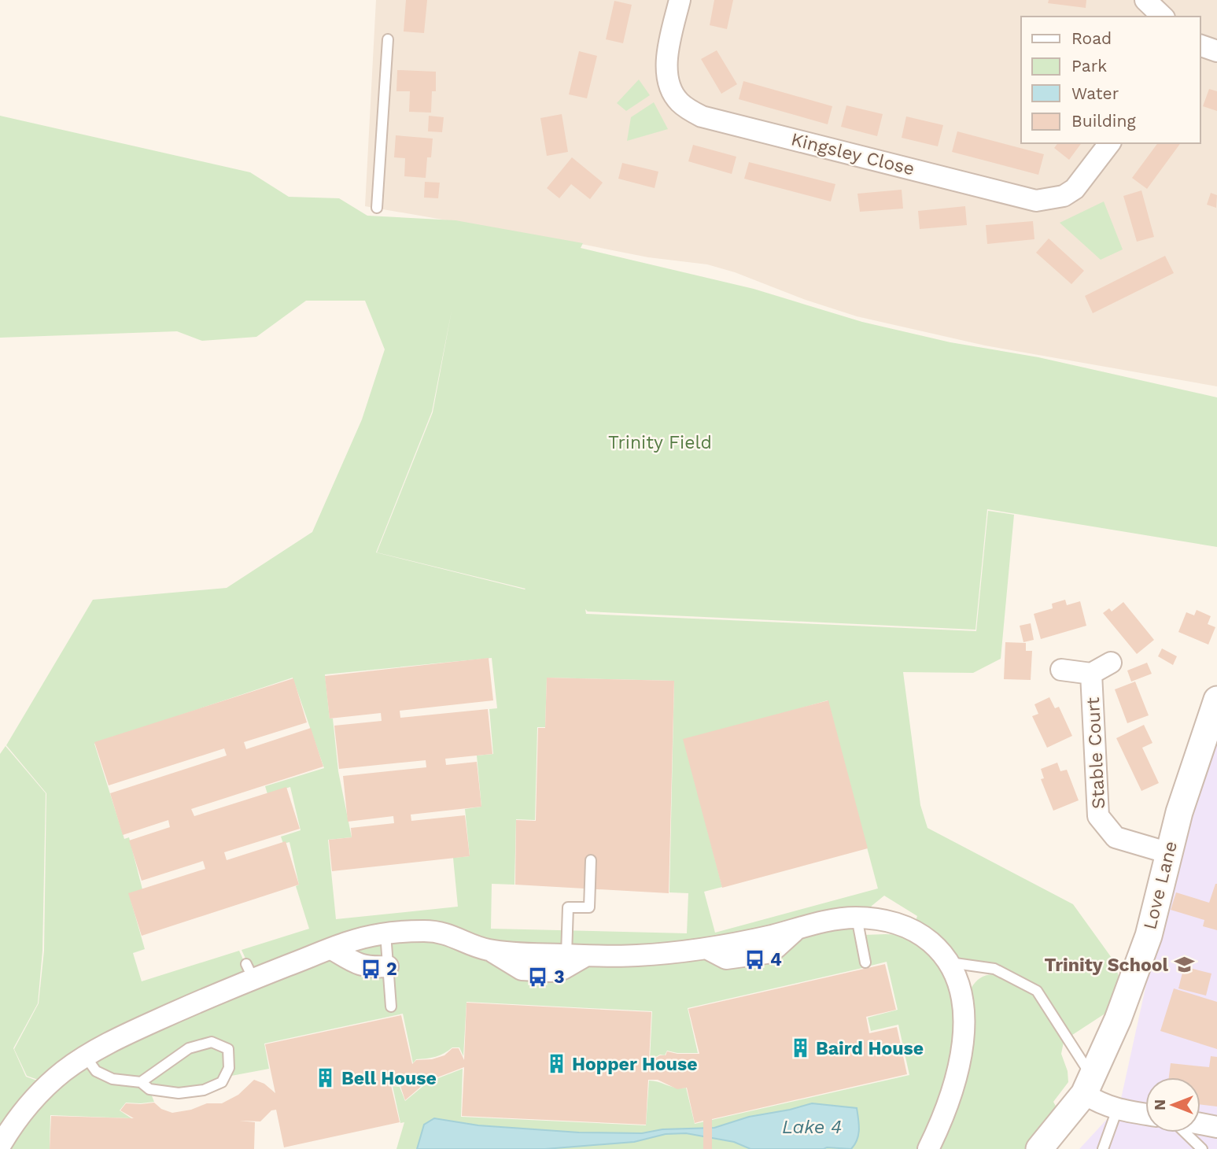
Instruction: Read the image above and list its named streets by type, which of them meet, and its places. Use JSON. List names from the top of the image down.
{
  "streets": {
    "street": ["Kingsley Close", "Stable Court", "Love Lane"]
  },
  "crossings": [
    ["Stable Court", "Love Lane"]
  ],
  "water": ["Lake 4"],
  "parks": ["Trinity Field"],
  "places": {
    "bus stop": ["4", "2", "3"],
    "school or university": ["Trinity School"],
    "building": ["Baird House", "Hopper House", "Bell House"]
  },
  "legend": [
    "Road",
    "Park",
    "Water",
    "Building"
  ],
  "north": "left"
}
